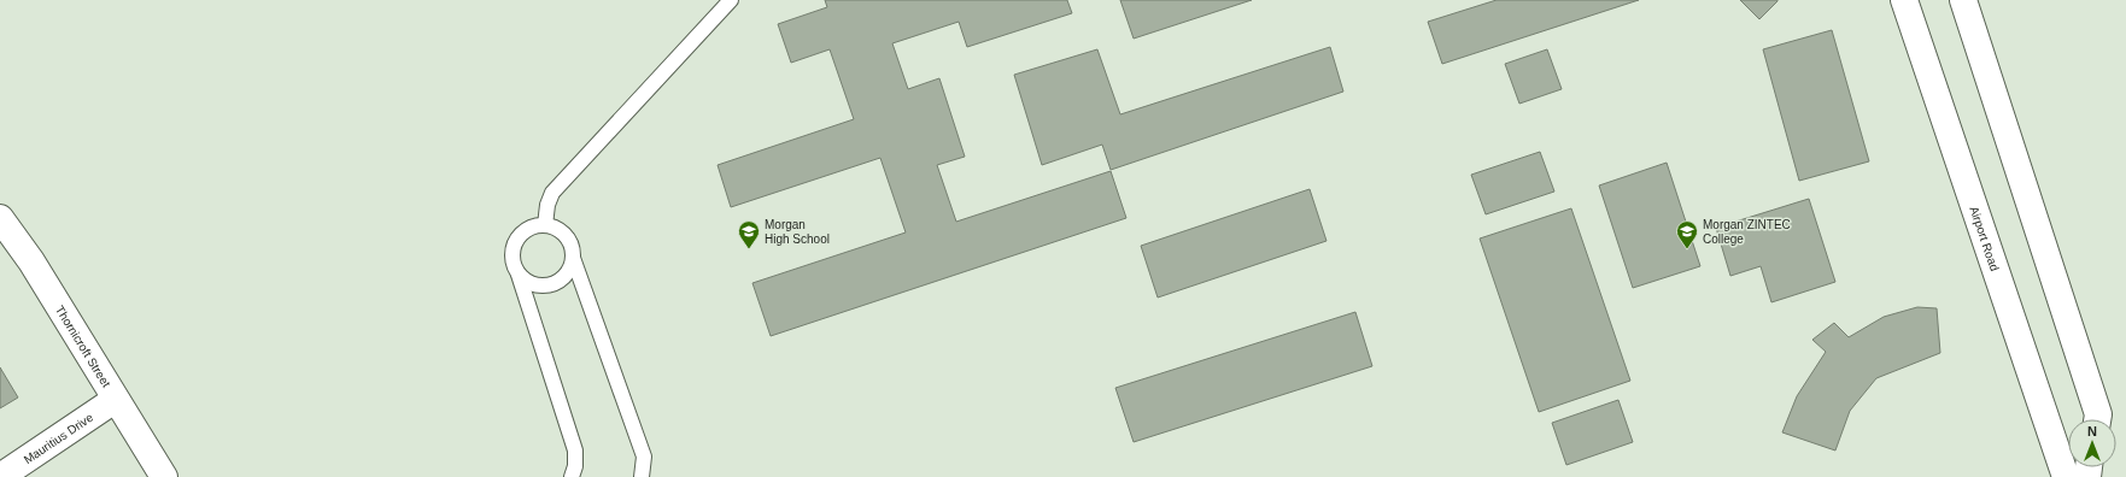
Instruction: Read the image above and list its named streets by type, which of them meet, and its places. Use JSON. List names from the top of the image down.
{
  "streets": {
    "street": ["Airport Road", "Thornicroft Street", "Mauritius Drive"]
  },
  "crossings": [
    ["Thornicroft Street", "Mauritius Drive"]
  ],
  "places": {
    "school or university": ["Morgan High School", "Morgan ZINTEC College"]
  },
  "north": "top"
}
